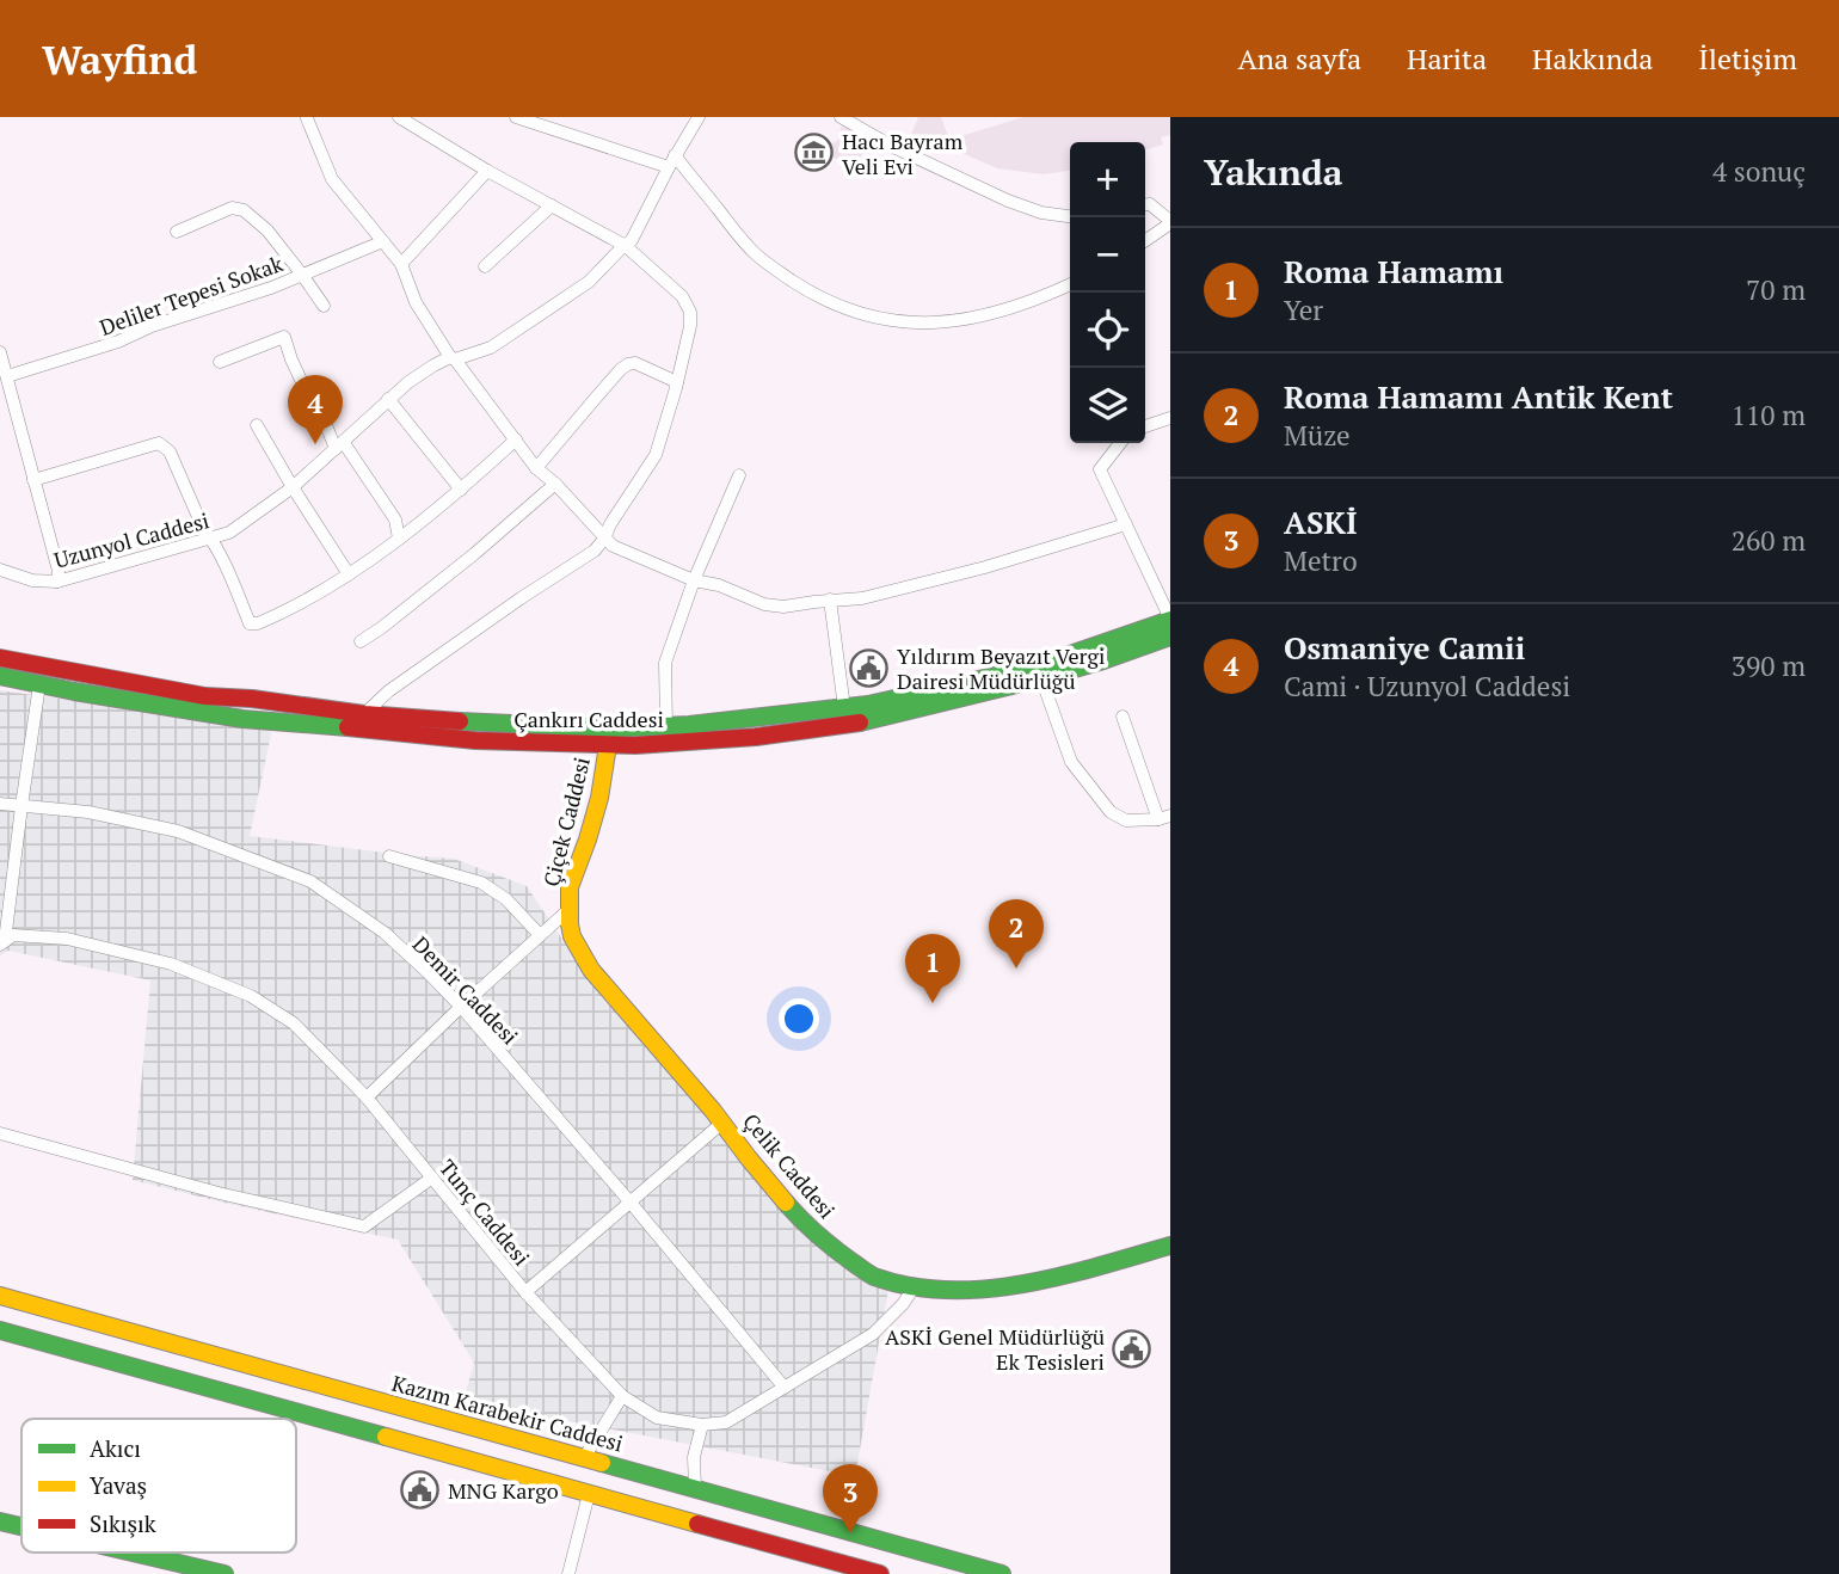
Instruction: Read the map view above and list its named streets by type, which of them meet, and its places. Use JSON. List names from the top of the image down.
{
  "streets": {
    "main road": [
      "Çankırı Caddesi",
      "Çiçek Caddesi",
      "Çelik Caddesi",
      "Kazım Karabekir Caddesi"
    ],
    "street": [
      "Deliler Tepesi Sokak",
      "Uzunyol Caddesi",
      "Demir Caddesi",
      "Tunç Caddesi"
    ]
  },
  "crossings": [
    ["Çankırı Caddesi", "Çiçek Caddesi"],
    ["Çiçek Caddesi", "Çelik Caddesi"],
    ["Demir Caddesi", "Tunç Caddesi"],
    ["Çelik Caddesi", "Tunç Caddesi"]
  ],
  "places": {
    "museum": ["Hacı Bayram Veli Evi"],
    "public building": ["Yıldırım Beyazıt Vergi Dairesi Müdürlüğü", "ASKİ Genel Müdürlüğü Ek Tesisleri", "MNG Kargo"]
  },
  "legend": ["Akıcı", "Yavaş", "Sıkışık"],
  "page": {
    "header": "Wayfind",
    "nav": [
      "Ana sayfa",
      "Harita",
      "Hakkında",
      "İletişim"
    ],
    "heading": ["Yakında", "4 sonuç"],
    "map_buttons": ["+", "−"],
    "list": [
      {
        "mark": "1",
        "name": "Roma Hamamı",
        "note": "Yer",
        "value": "70 m"
      },
      {
        "mark": "2",
        "name": "Roma Hamamı Antik Kent",
        "note": "Müze",
        "value": "110 m"
      },
      {
        "mark": "3",
        "name": "ASKİ",
        "note": "Metro",
        "value": "260 m"
      },
      {
        "mark": "4",
        "name": "Osmaniye Camii",
        "note": "Cami · Uzunyol Caddesi",
        "value": "390 m"
      }
    ],
    "pins": [
      "4",
      "2",
      "1",
      "3"
    ]
  }
}
